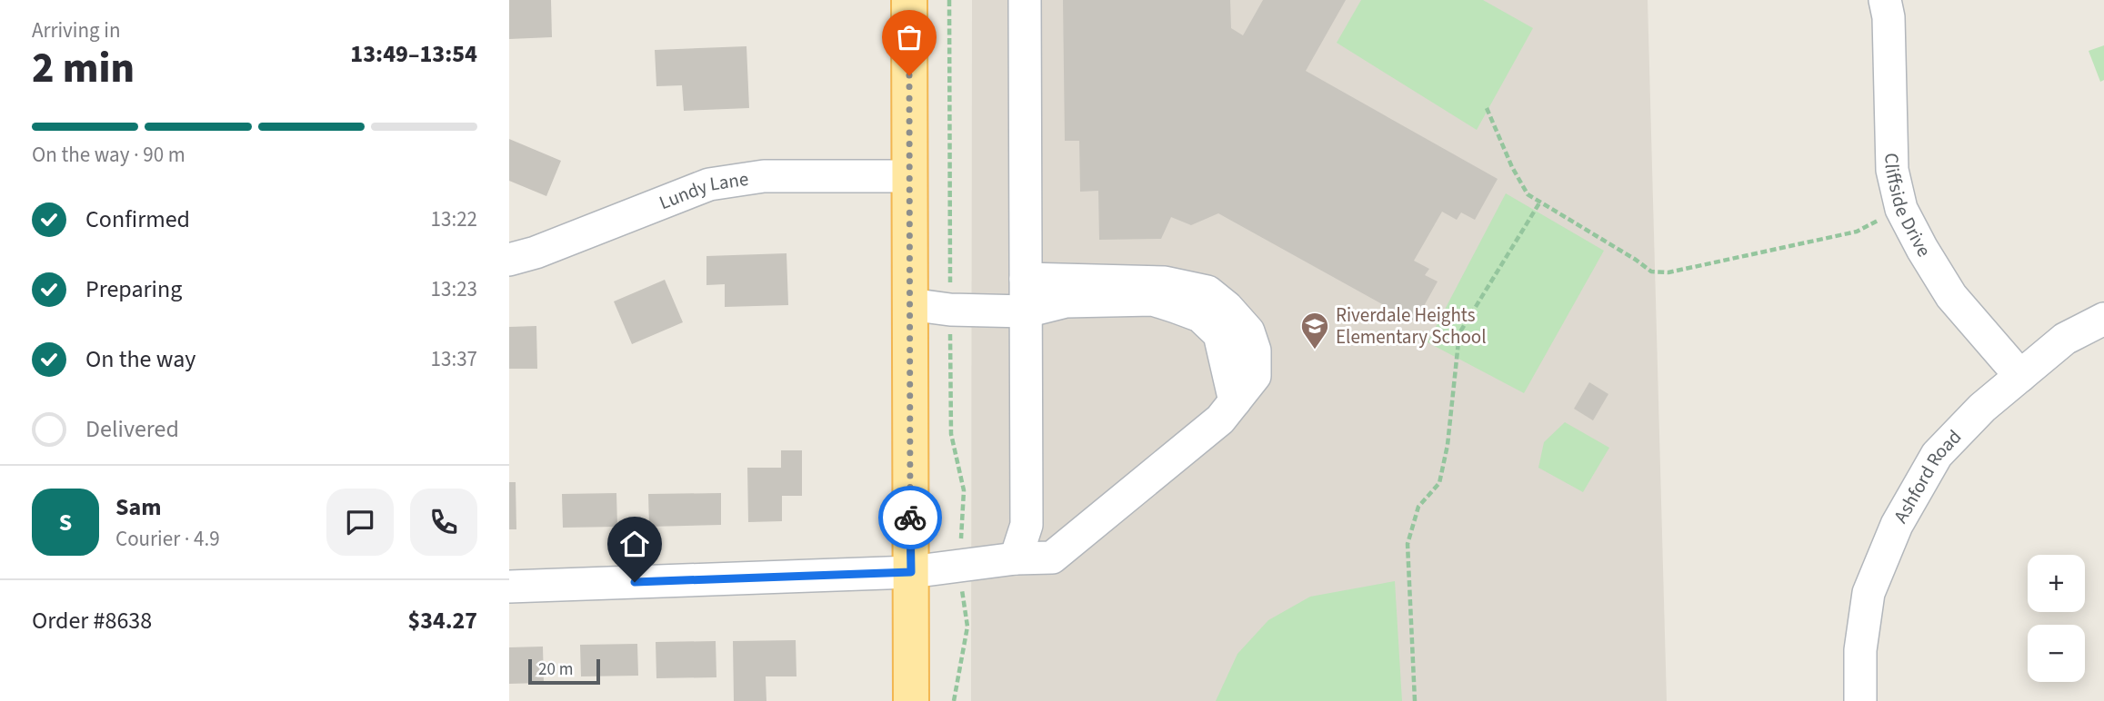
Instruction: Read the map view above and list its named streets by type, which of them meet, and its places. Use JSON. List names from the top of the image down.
{
  "streets": {
    "street": ["Lundy Lane", "Cliffside Drive", "Ashford Road"]
  },
  "crossings": [
    ["Cliffside Drive", "Ashford Road"]
  ],
  "places": {
    "school or university": ["Riverdale Heights Elementary School"]
  },
  "scale_bar": "20 m",
  "page": {
    "heading": ["2 min", "Arriving in", "13:49–13:54"],
    "panel": [
      "Sam",
      "Courier · 4.9",
      "Order #8638",
      "$34.27"
    ],
    "bar": "On the way · 90 m",
    "list": [
      ["Confirmed", "13:22"],
      ["Preparing", "13:23"],
      ["On the way", "13:37"],
      "Delivered"
    ],
    "round": "S",
    "map_buttons": ["+", "−"],
    "scale": "20 m"
  }
}
